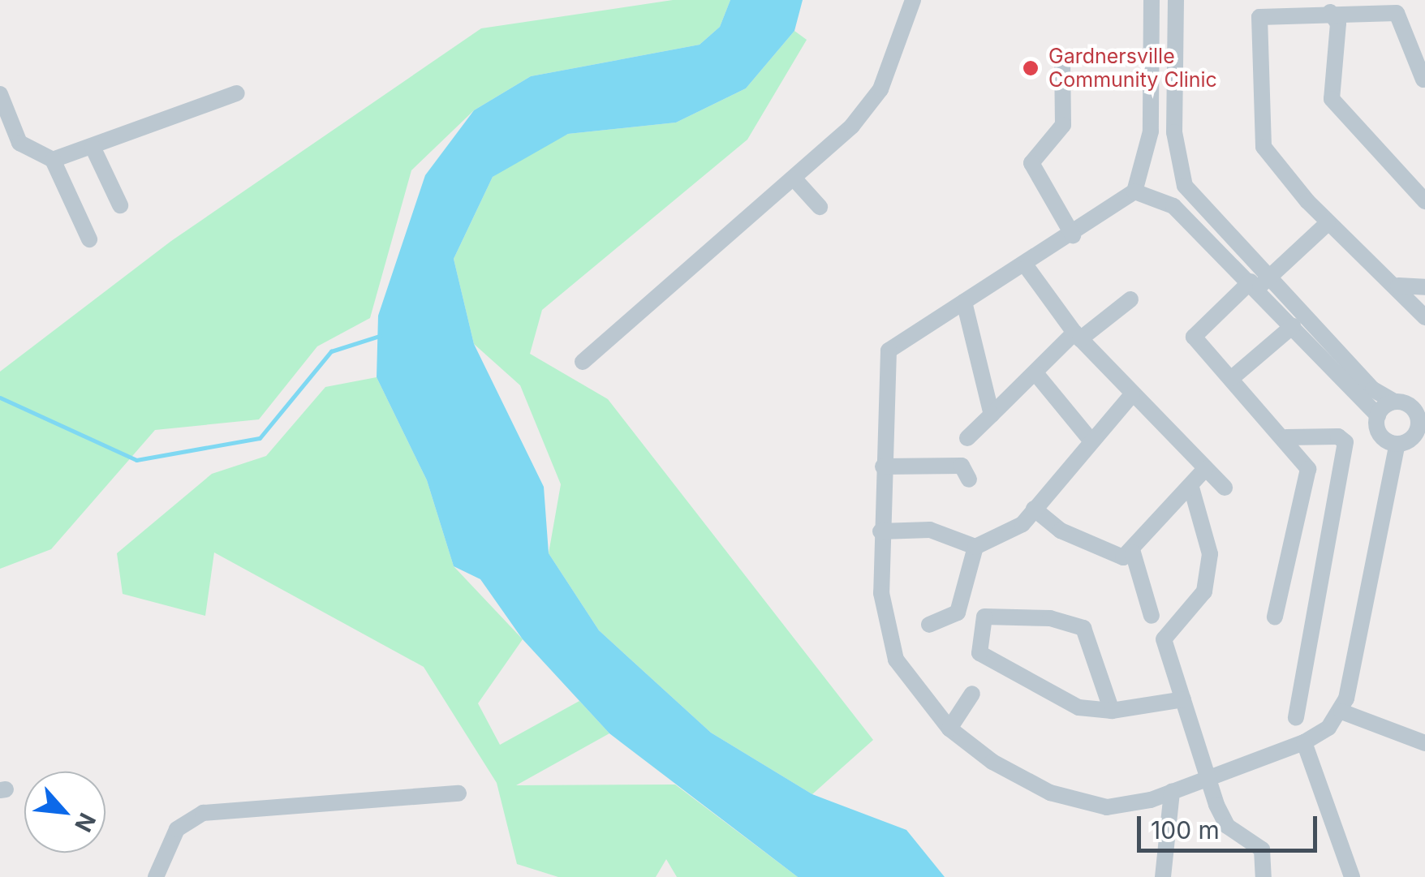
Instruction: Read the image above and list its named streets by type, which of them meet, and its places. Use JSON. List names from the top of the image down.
{
  "places": ["Gardnersville Community Clinic"],
  "scale_bar": "100 m",
  "north": "bottom right"
}
